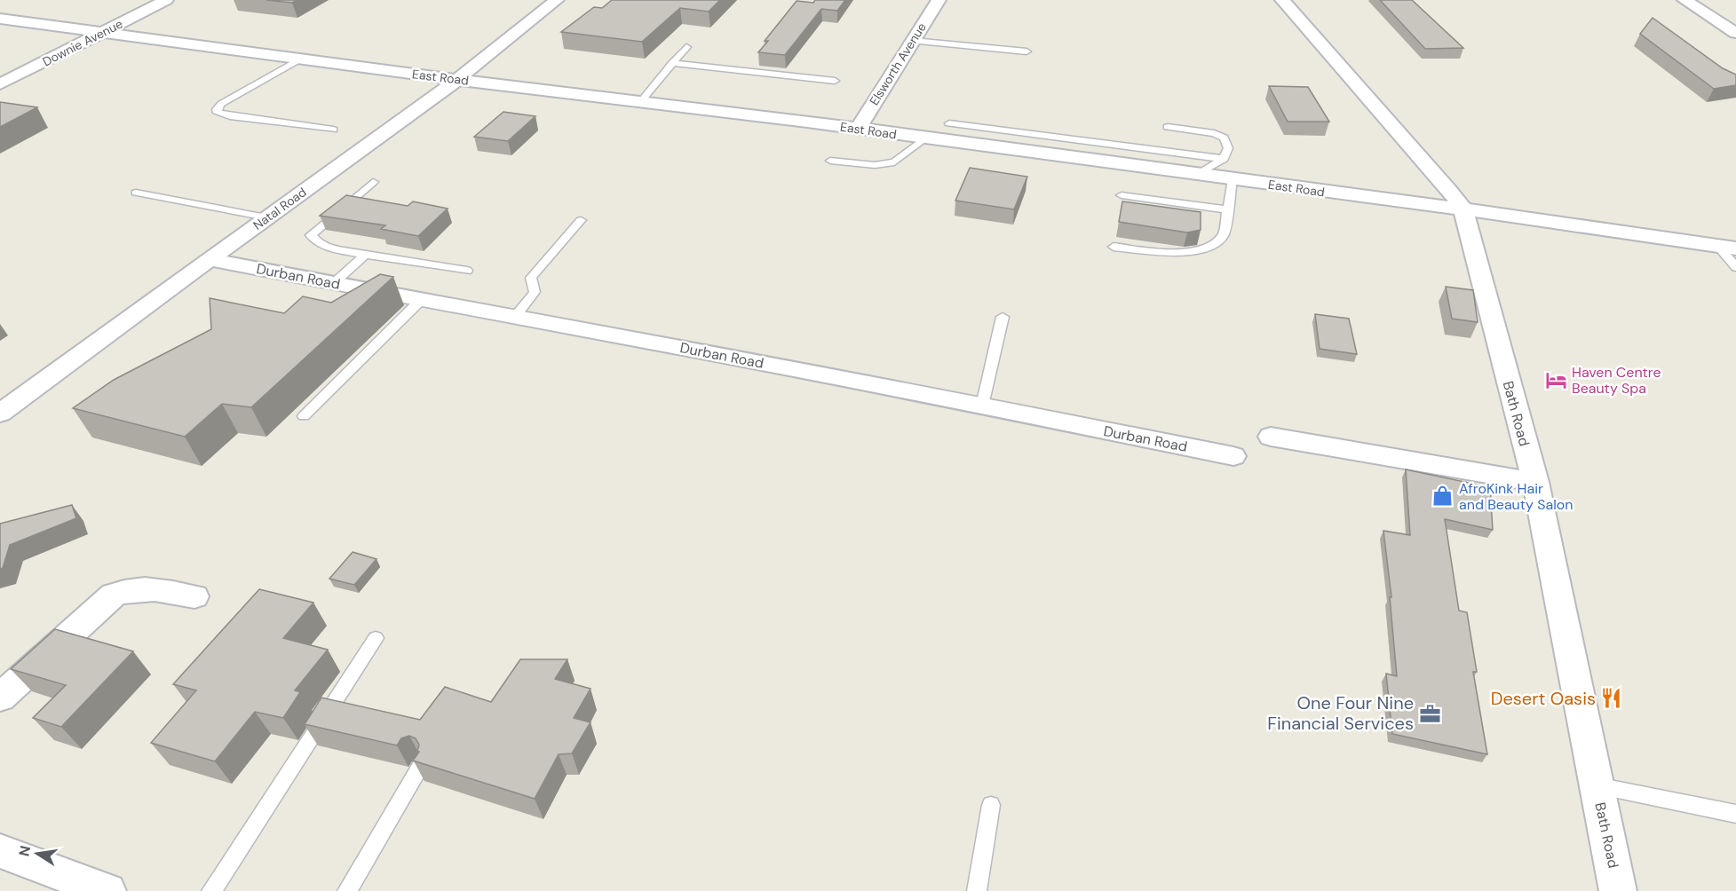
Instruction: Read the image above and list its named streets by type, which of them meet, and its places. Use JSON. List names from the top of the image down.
{
  "streets": {
    "street": [
      "Downie Avenue",
      "Elsworth Avenue",
      "East Road",
      "Natal Road",
      "Durban Road",
      "Bath Road"
    ]
  },
  "crossings": [
    ["Downie Avenue", "East Road"],
    ["Elsworth Avenue", "East Road"],
    ["East Road", "Natal Road"],
    ["East Road", "Bath Road"],
    ["Natal Road", "Durban Road"]
  ],
  "places": {
    "hotel": ["Haven Centre Beauty Spa"],
    "shop": ["AfroKink Hair and Beauty Salon"],
    "restaurant": ["Desert Oasis"],
    "office": ["One Four Nine Financial Services"]
  },
  "north": "left"
}
